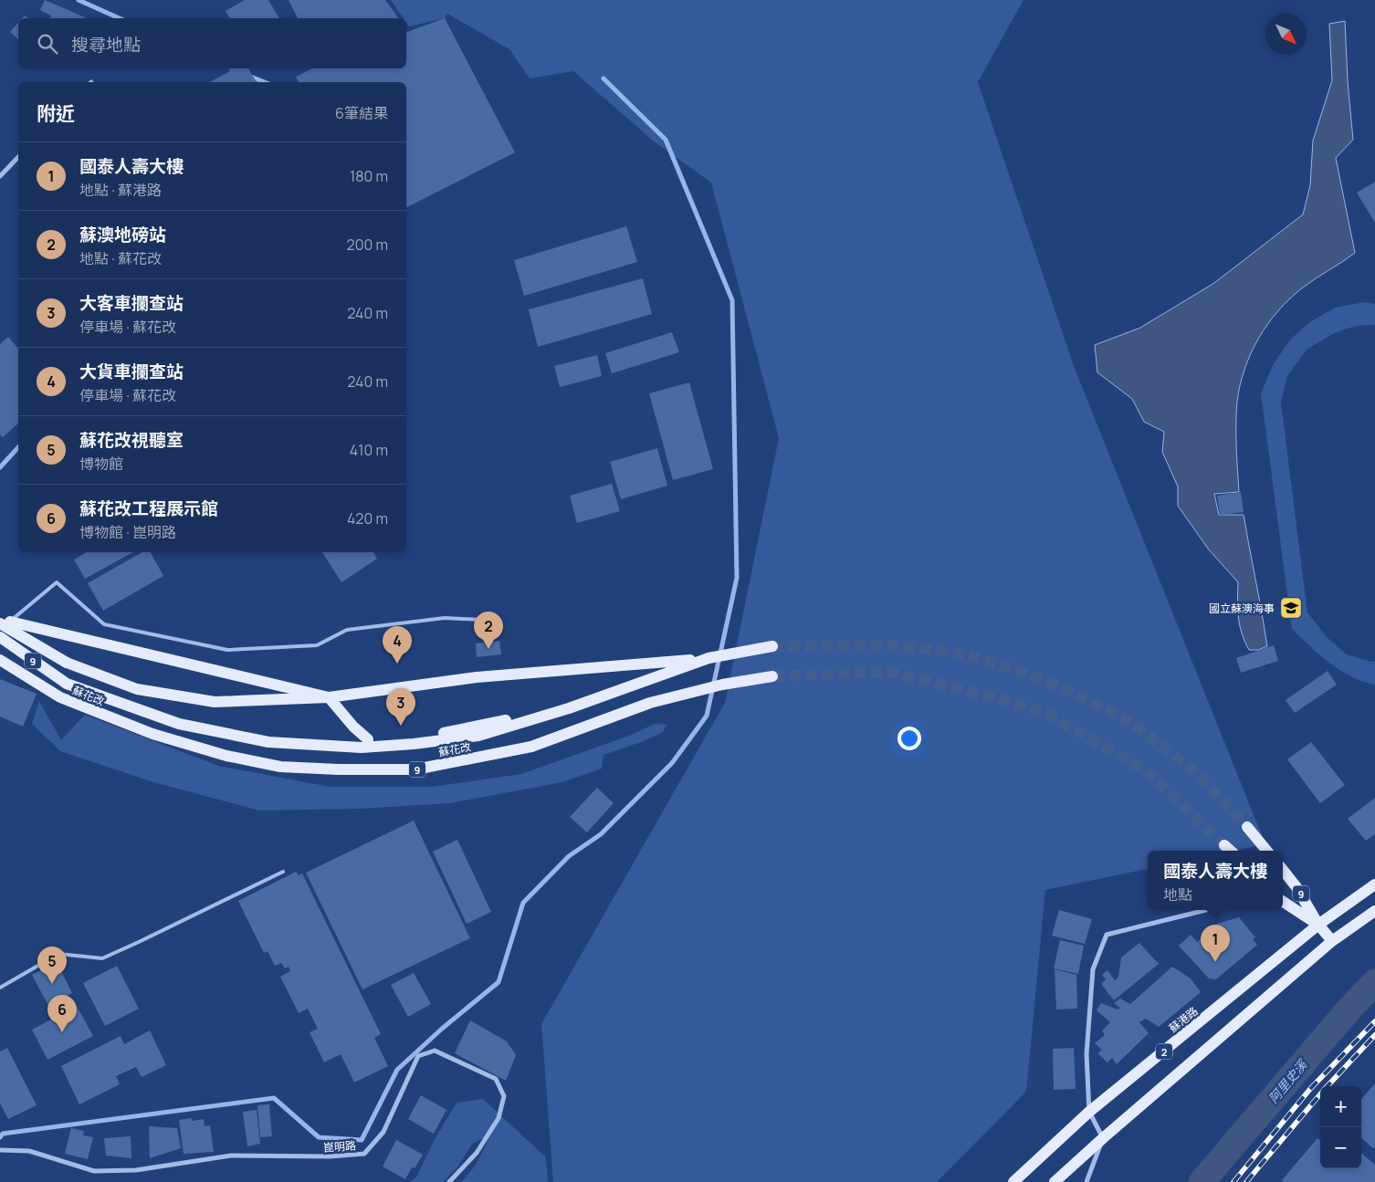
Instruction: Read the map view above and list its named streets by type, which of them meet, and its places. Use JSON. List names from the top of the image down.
{
  "streets": {
    "main road": [
      "9",
      "蘇花改",
      "蘇港路",
      "2"
    ],
    "street": ["崑明路"]
  },
  "crossings": [
    ["9", "蘇港路"],
    ["9", "2"]
  ],
  "water": ["阿里史溪"],
  "places": {
    "school or university": ["國立蘇澳海事"]
  },
  "north": "bottom right",
  "page": {
    "search": "搜尋地點",
    "heading": ["附近", "6筆結果"],
    "list": [
      {
        "mark": "1",
        "name": "國泰人壽大樓",
        "note": "地點 · 蘇港路",
        "value": "180 m"
      },
      {
        "mark": "2",
        "name": "蘇澳地磅站",
        "note": "地點 · 蘇花改",
        "value": "200 m"
      },
      {
        "mark": "3",
        "name": "大客車攔查站",
        "note": "停車場 · 蘇花改",
        "value": "240 m"
      },
      {
        "mark": "4",
        "name": "大貨車攔查站",
        "note": "停車場 · 蘇花改",
        "value": "240 m"
      },
      {
        "mark": "5",
        "name": "蘇花改視聽室",
        "note": "博物館",
        "value": "410 m"
      },
      {
        "mark": "6",
        "name": "蘇花改工程展示館",
        "note": "博物館 · 崑明路",
        "value": "420 m"
      }
    ],
    "pins": [
      "2",
      "4",
      "3",
      "1",
      "5",
      "6"
    ],
    "popup": ["國泰人壽大樓", "地點"],
    "map_buttons": ["+", "−"]
  }
}
